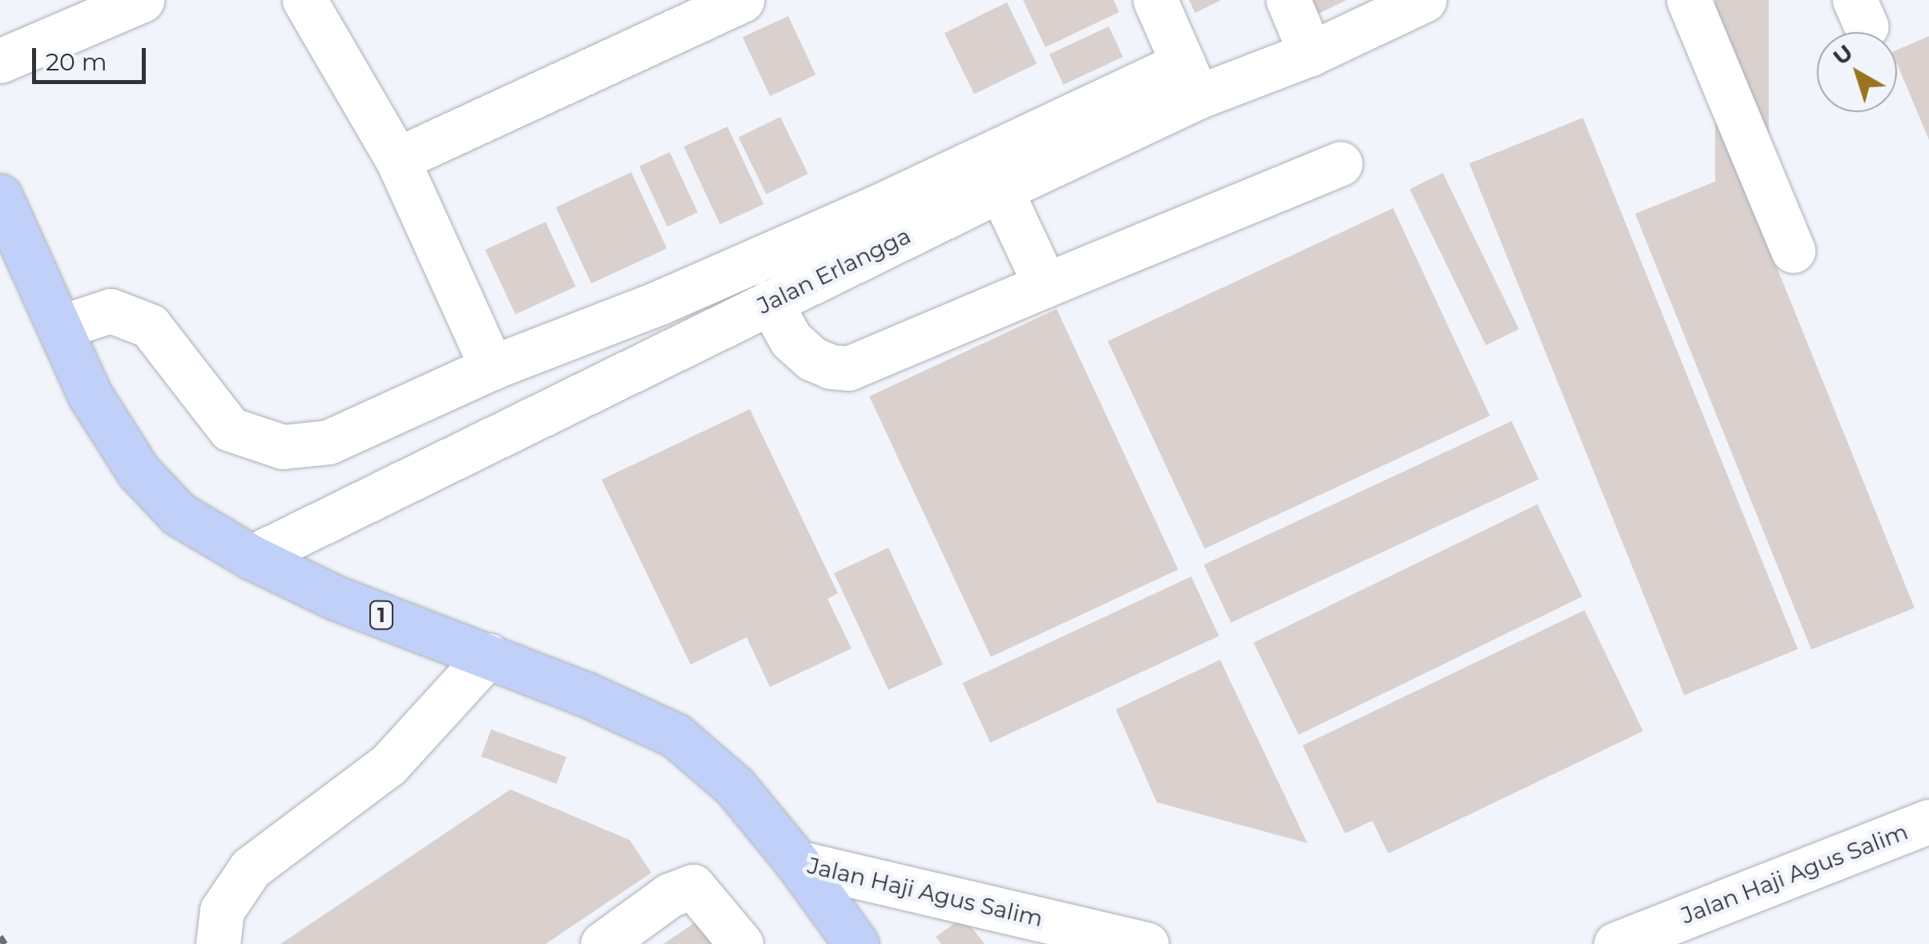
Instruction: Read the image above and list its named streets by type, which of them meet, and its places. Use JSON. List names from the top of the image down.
{
  "streets": {
    "highway": ["1"],
    "street": ["Jalan Erlangga", "Jalan Haji Agus Salim"]
  },
  "crossings": [
    ["Jalan Erlangga", "1"],
    ["1", "Jalan Haji Agus Salim"]
  ],
  "scale_bar": "20 m",
  "north": "top left"
}
